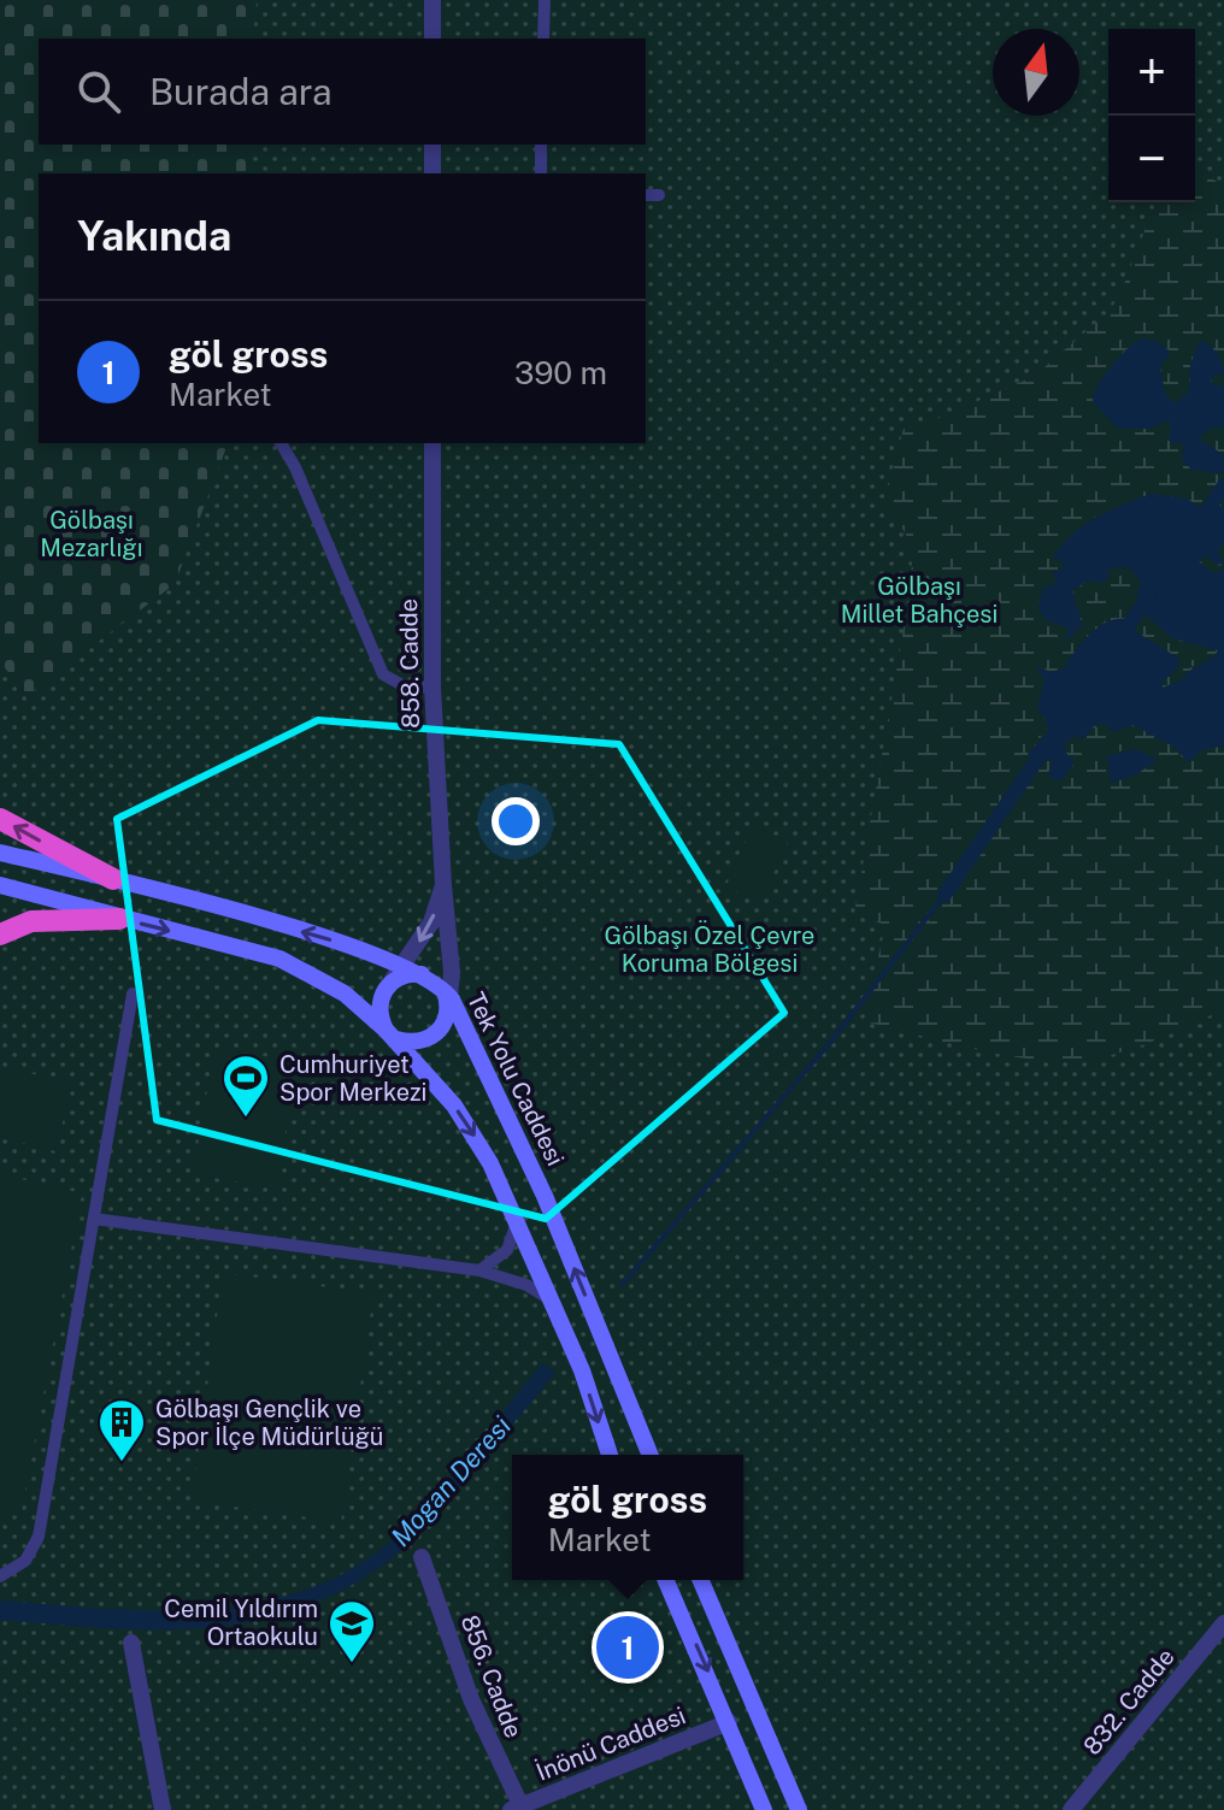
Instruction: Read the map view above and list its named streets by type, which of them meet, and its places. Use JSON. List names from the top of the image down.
{
  "streets": {
    "main road": ["Tek Yolu Caddesi"],
    "street": [
      "858. Cadde",
      "856. Cadde",
      "832. Cadde",
      "İnönü Caddesi"
    ]
  },
  "crossings": [
    ["858. Cadde", "Tek Yolu Caddesi"],
    ["856. Cadde", "İnönü Caddesi"]
  ],
  "water": ["Mogan Deresi"],
  "parks": ["Gölbaşı Mezarlığı", "Gölbaşı Millet Bahçesi", "Gölbaşı Özel Çevre Koruma Bölgesi"],
  "places": {
    "sports": ["Cumhuriyet Spor Merkezi"],
    "building": ["Gölbaşı Gençlik ve Spor İlçe Müdürlüğü"],
    "school or university": ["Cemil Yıldırım Ortaokulu"]
  },
  "north": "top",
  "page": {
    "map_buttons": ["+", "−"],
    "search": "Burada ara",
    "heading": "Yakında",
    "list": [
      {
        "mark": "1",
        "name": "göl gross",
        "note": "Market",
        "value": "390 m"
      }
    ],
    "popup": ["göl gross", "Market"],
    "pins": "1"
  }
}
